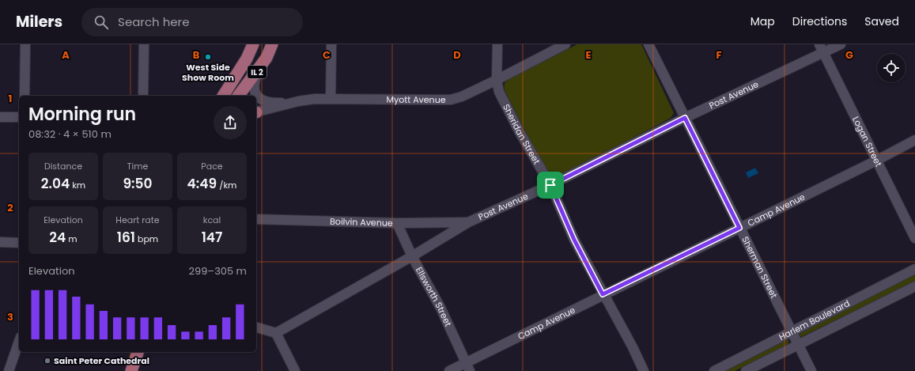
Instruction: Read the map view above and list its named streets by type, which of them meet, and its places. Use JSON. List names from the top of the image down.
{
  "streets": {
    "main road": ["IL 2"],
    "street": [
      "Post Avenue",
      "Myott Avenue",
      "Sheridan Street",
      "Logan Street",
      "Camp Avenue",
      "Boilvin Avenue",
      "Sherman Street",
      "Ellsworth Street",
      "Harlem Boulevard"
    ]
  },
  "crossings": [
    ["Post Avenue", "Sheridan Street"],
    ["Post Avenue", "Logan Street"],
    ["Post Avenue", "Boilvin Avenue"],
    ["Post Avenue", "Sherman Street"],
    ["Post Avenue", "Ellsworth Street"],
    ["Myott Avenue", "Sheridan Street"],
    ["Sheridan Street", "Camp Avenue"],
    ["Logan Street", "Camp Avenue"],
    ["Camp Avenue", "Sherman Street"],
    ["Camp Avenue", "Ellsworth Street"],
    ["Boilvin Avenue", "Ellsworth Street"],
    ["Sherman Street", "Harlem Boulevard"]
  ],
  "places": ["West Side Show Room", "Saint Peter Cathedral"],
  "page": {
    "header": "Milers",
    "search": "Search here",
    "nav": ["Map", "Directions", "Saved"],
    "heading": ["Morning run", "08:32 · 4 × 510 m"],
    "stats": [
      ["Distance", "2.04 km"],
      ["Time", "9:50"],
      ["Pace", "4:49 /km"],
      ["Elevation", "24 m"],
      ["Heart rate", "161 bpm"],
      ["kcal", "147"]
    ],
    "chart": ["Elevation", "299–305 m"]
  },
  "grid": {
    "columns": [
      "A",
      "B",
      "C",
      "D",
      "E",
      "F",
      "G"
    ],
    "rows": ["1", "2", "3"]
  }
}
